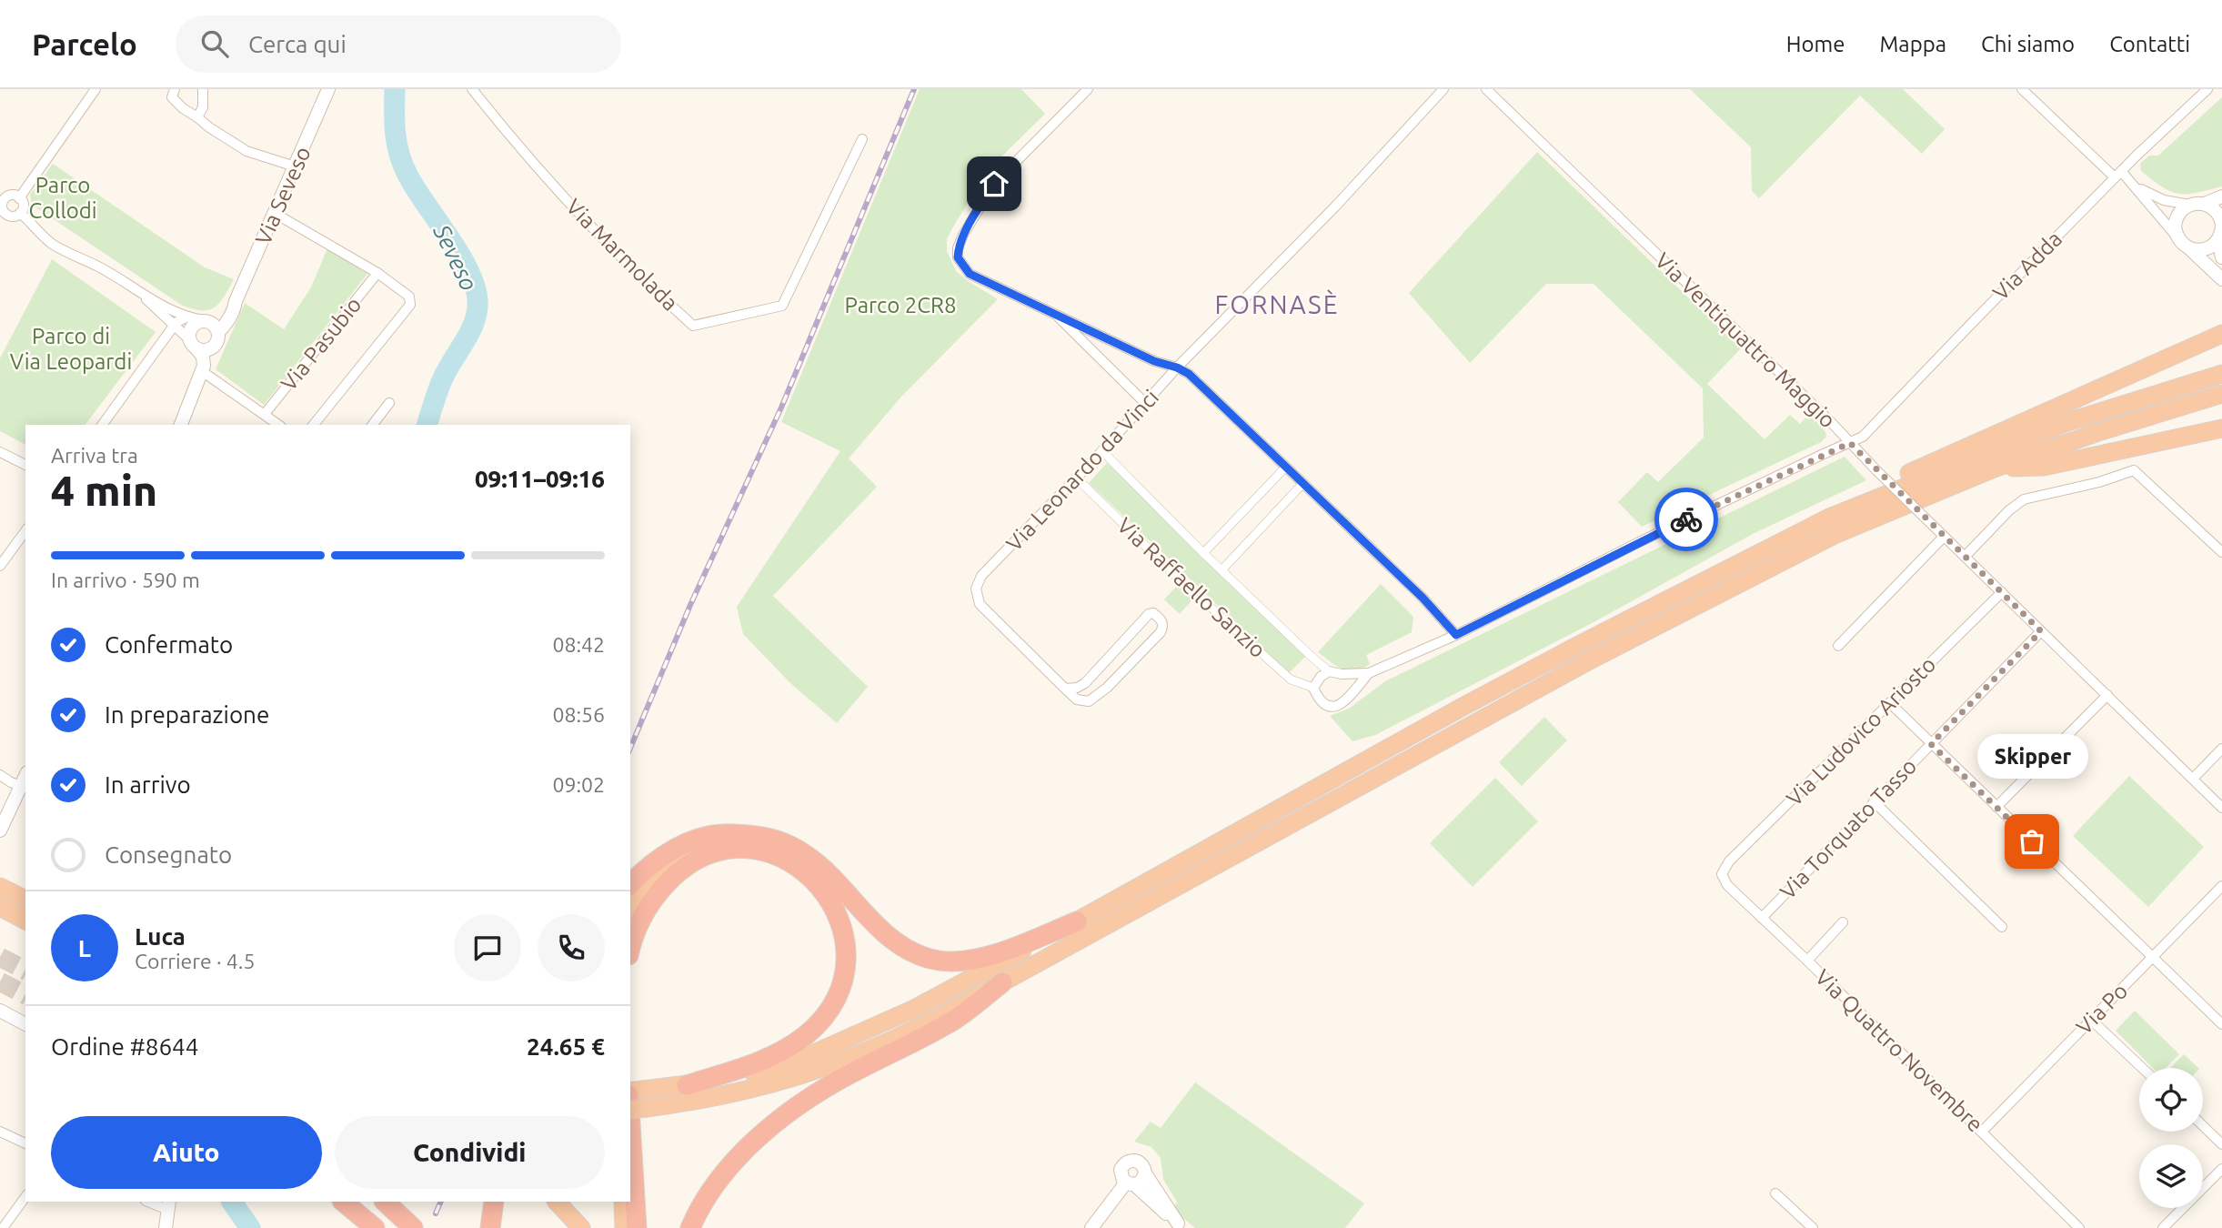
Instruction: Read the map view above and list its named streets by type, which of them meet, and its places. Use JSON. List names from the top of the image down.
{
  "streets": {
    "street": [
      "Via Seveso",
      "Via Marmolada",
      "Via Adda",
      "Via Ventiquattro Maggio",
      "Via Pasubio",
      "Via Leonardo da Vinci",
      "Via Raffaello Sanzio",
      "Via Ludovico Ariosto",
      "Via Torquato Tasso",
      "Via Po",
      "Via Quattro Novembre"
    ]
  },
  "crossings": [
    ["Via Adda", "Via Ventiquattro Maggio"],
    ["Via Ventiquattro Maggio", "Via Ludovico Ariosto"],
    ["Via Ventiquattro Maggio", "Via Torquato Tasso"],
    ["Via Leonardo da Vinci", "Via Raffaello Sanzio"],
    ["Via Ludovico Ariosto", "Via Quattro Novembre"],
    ["Via Torquato Tasso", "Via Quattro Novembre"],
    ["Via Po", "Via Quattro Novembre"]
  ],
  "districts": ["FORNASÈ"],
  "water": ["Seveso"],
  "parks": ["Parco Collodi", "Parco 2CR8", "Parco di Via Leopardi"],
  "places": ["Skipper"],
  "page": {
    "header": "Parcelo",
    "search": "Cerca qui",
    "nav": [
      "Home",
      "Mappa",
      "Chi siamo",
      "Contatti"
    ],
    "heading": ["4 min", "Arriva tra", "09:11–09:16"],
    "panel": [
      "Luca",
      "Corriere · 4.5",
      "Ordine #8644",
      "24.65 €"
    ],
    "bar": "In arrivo · 590 m",
    "list": [
      ["Confermato", "08:42"],
      ["In preparazione", "08:56"],
      ["In arrivo", "09:02"],
      "Consegnato"
    ],
    "bubble": "Skipper",
    "round": "L",
    "buttons": ["Aiuto", "Condividi"]
  }
}
